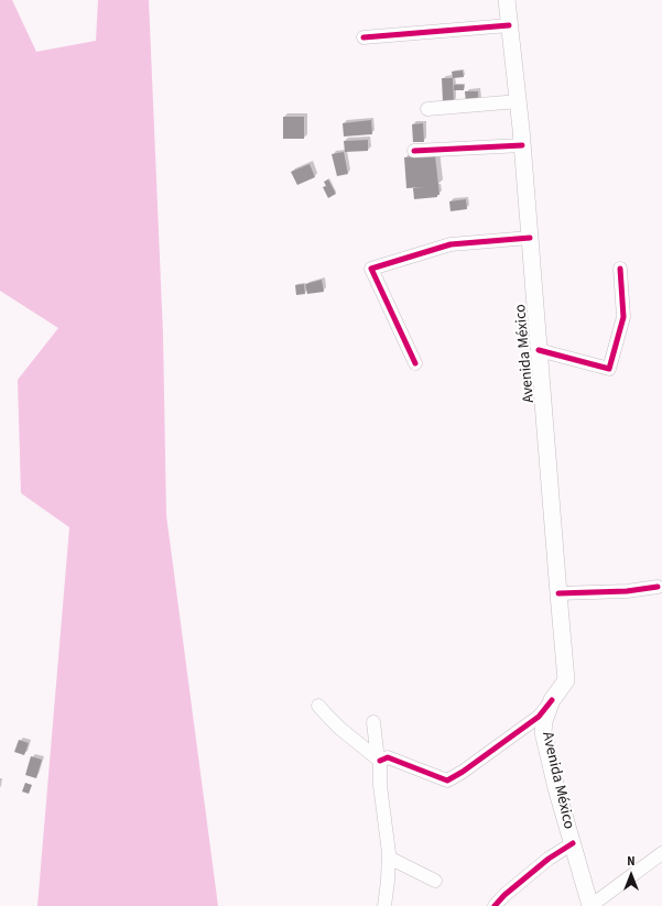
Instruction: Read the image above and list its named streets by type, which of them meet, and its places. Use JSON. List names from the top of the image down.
{
  "streets": {
    "main road": ["Avenida México"]
  },
  "north": "top"
}
